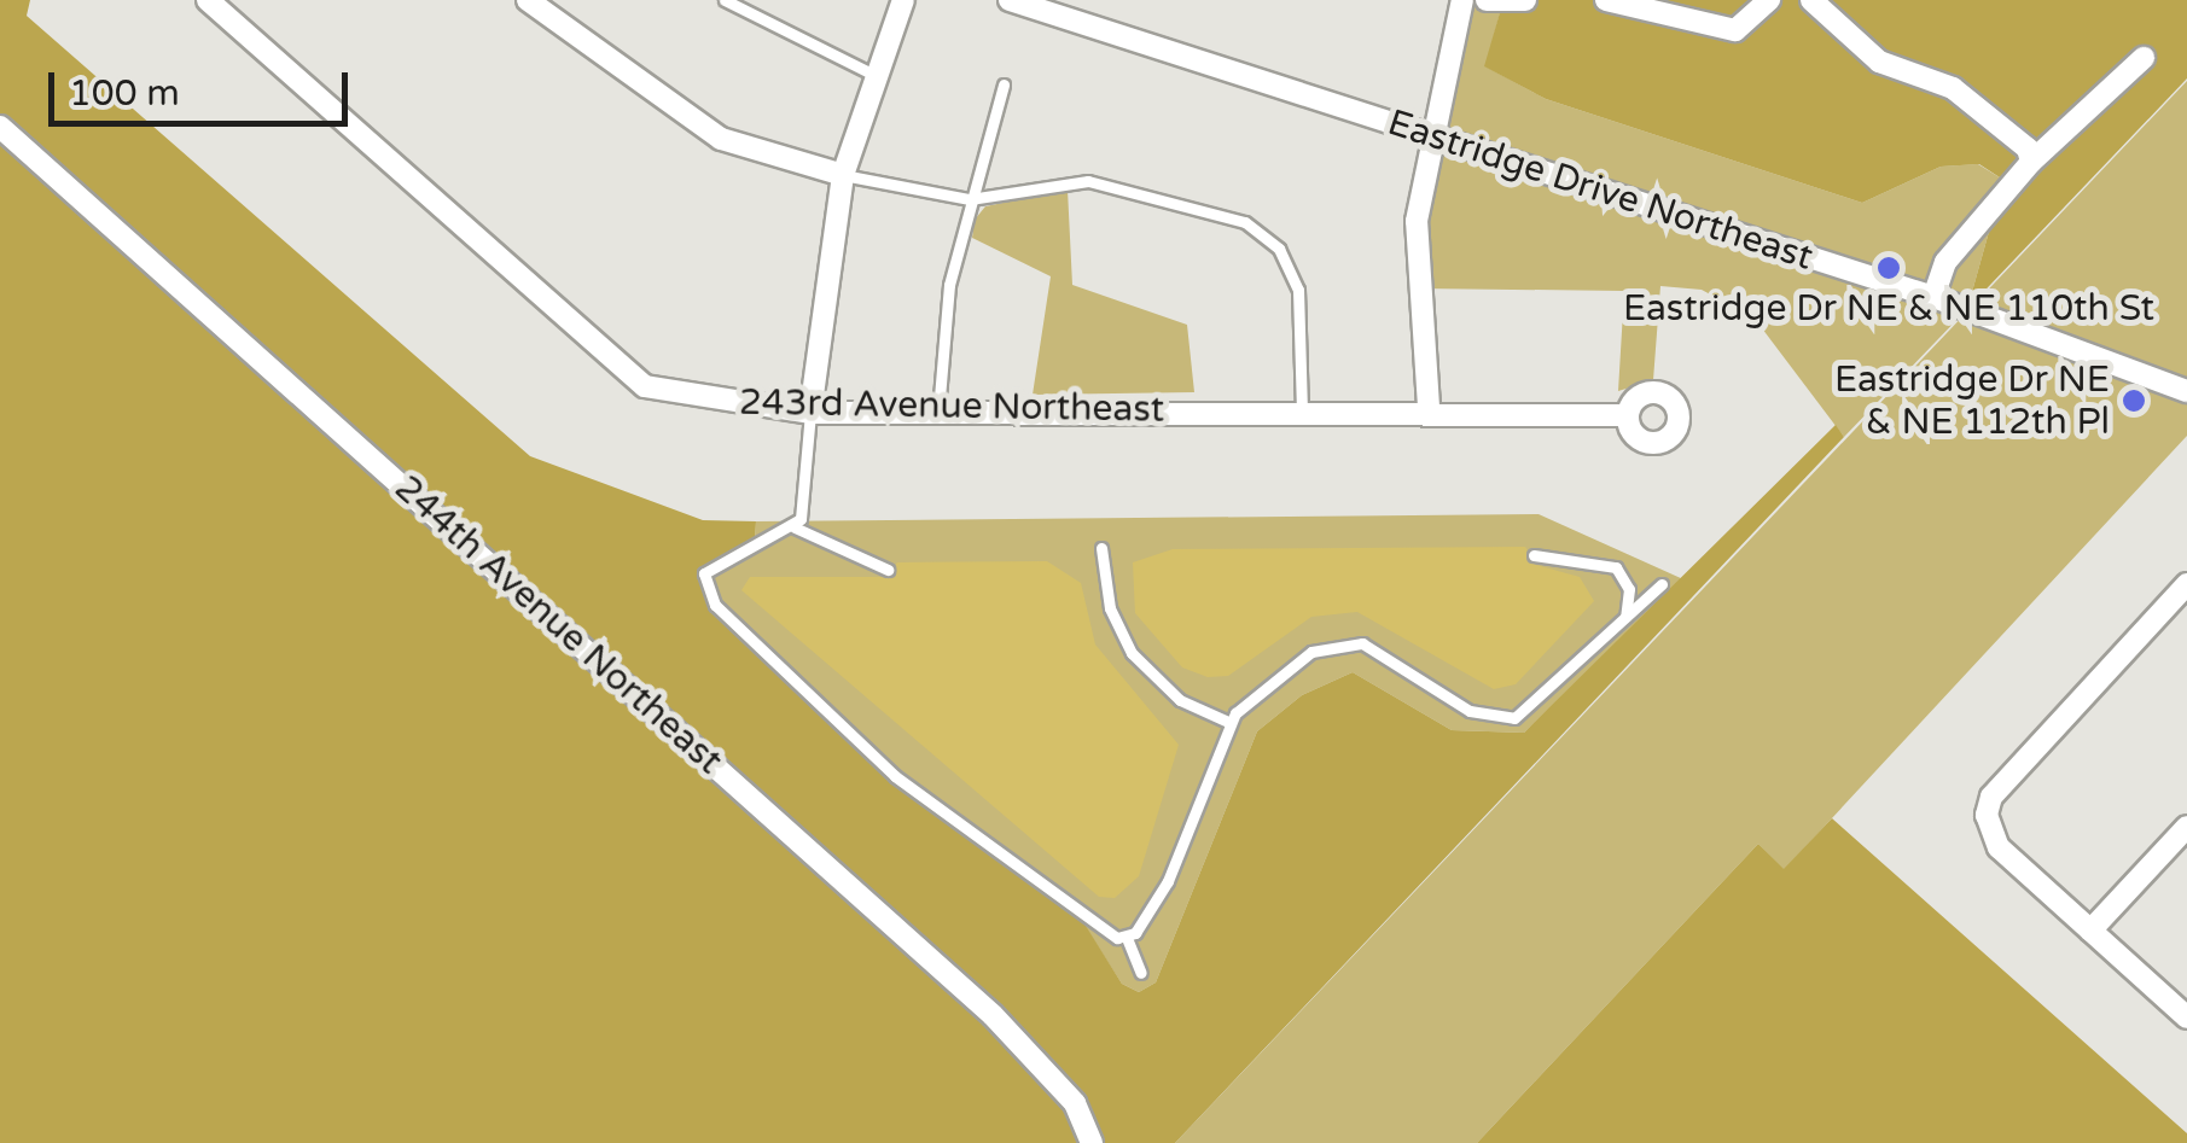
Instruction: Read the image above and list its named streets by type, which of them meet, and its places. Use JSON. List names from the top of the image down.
{
  "streets": {
    "street": ["Eastridge Drive Northeast", "243rd Avenue Northeast", "244th Avenue Northeast"]
  },
  "places": ["Eastridge Dr NE & NE 110th St", "Eastridge Dr NE & NE 112th Pl"],
  "scale_bar": "100 m"
}
